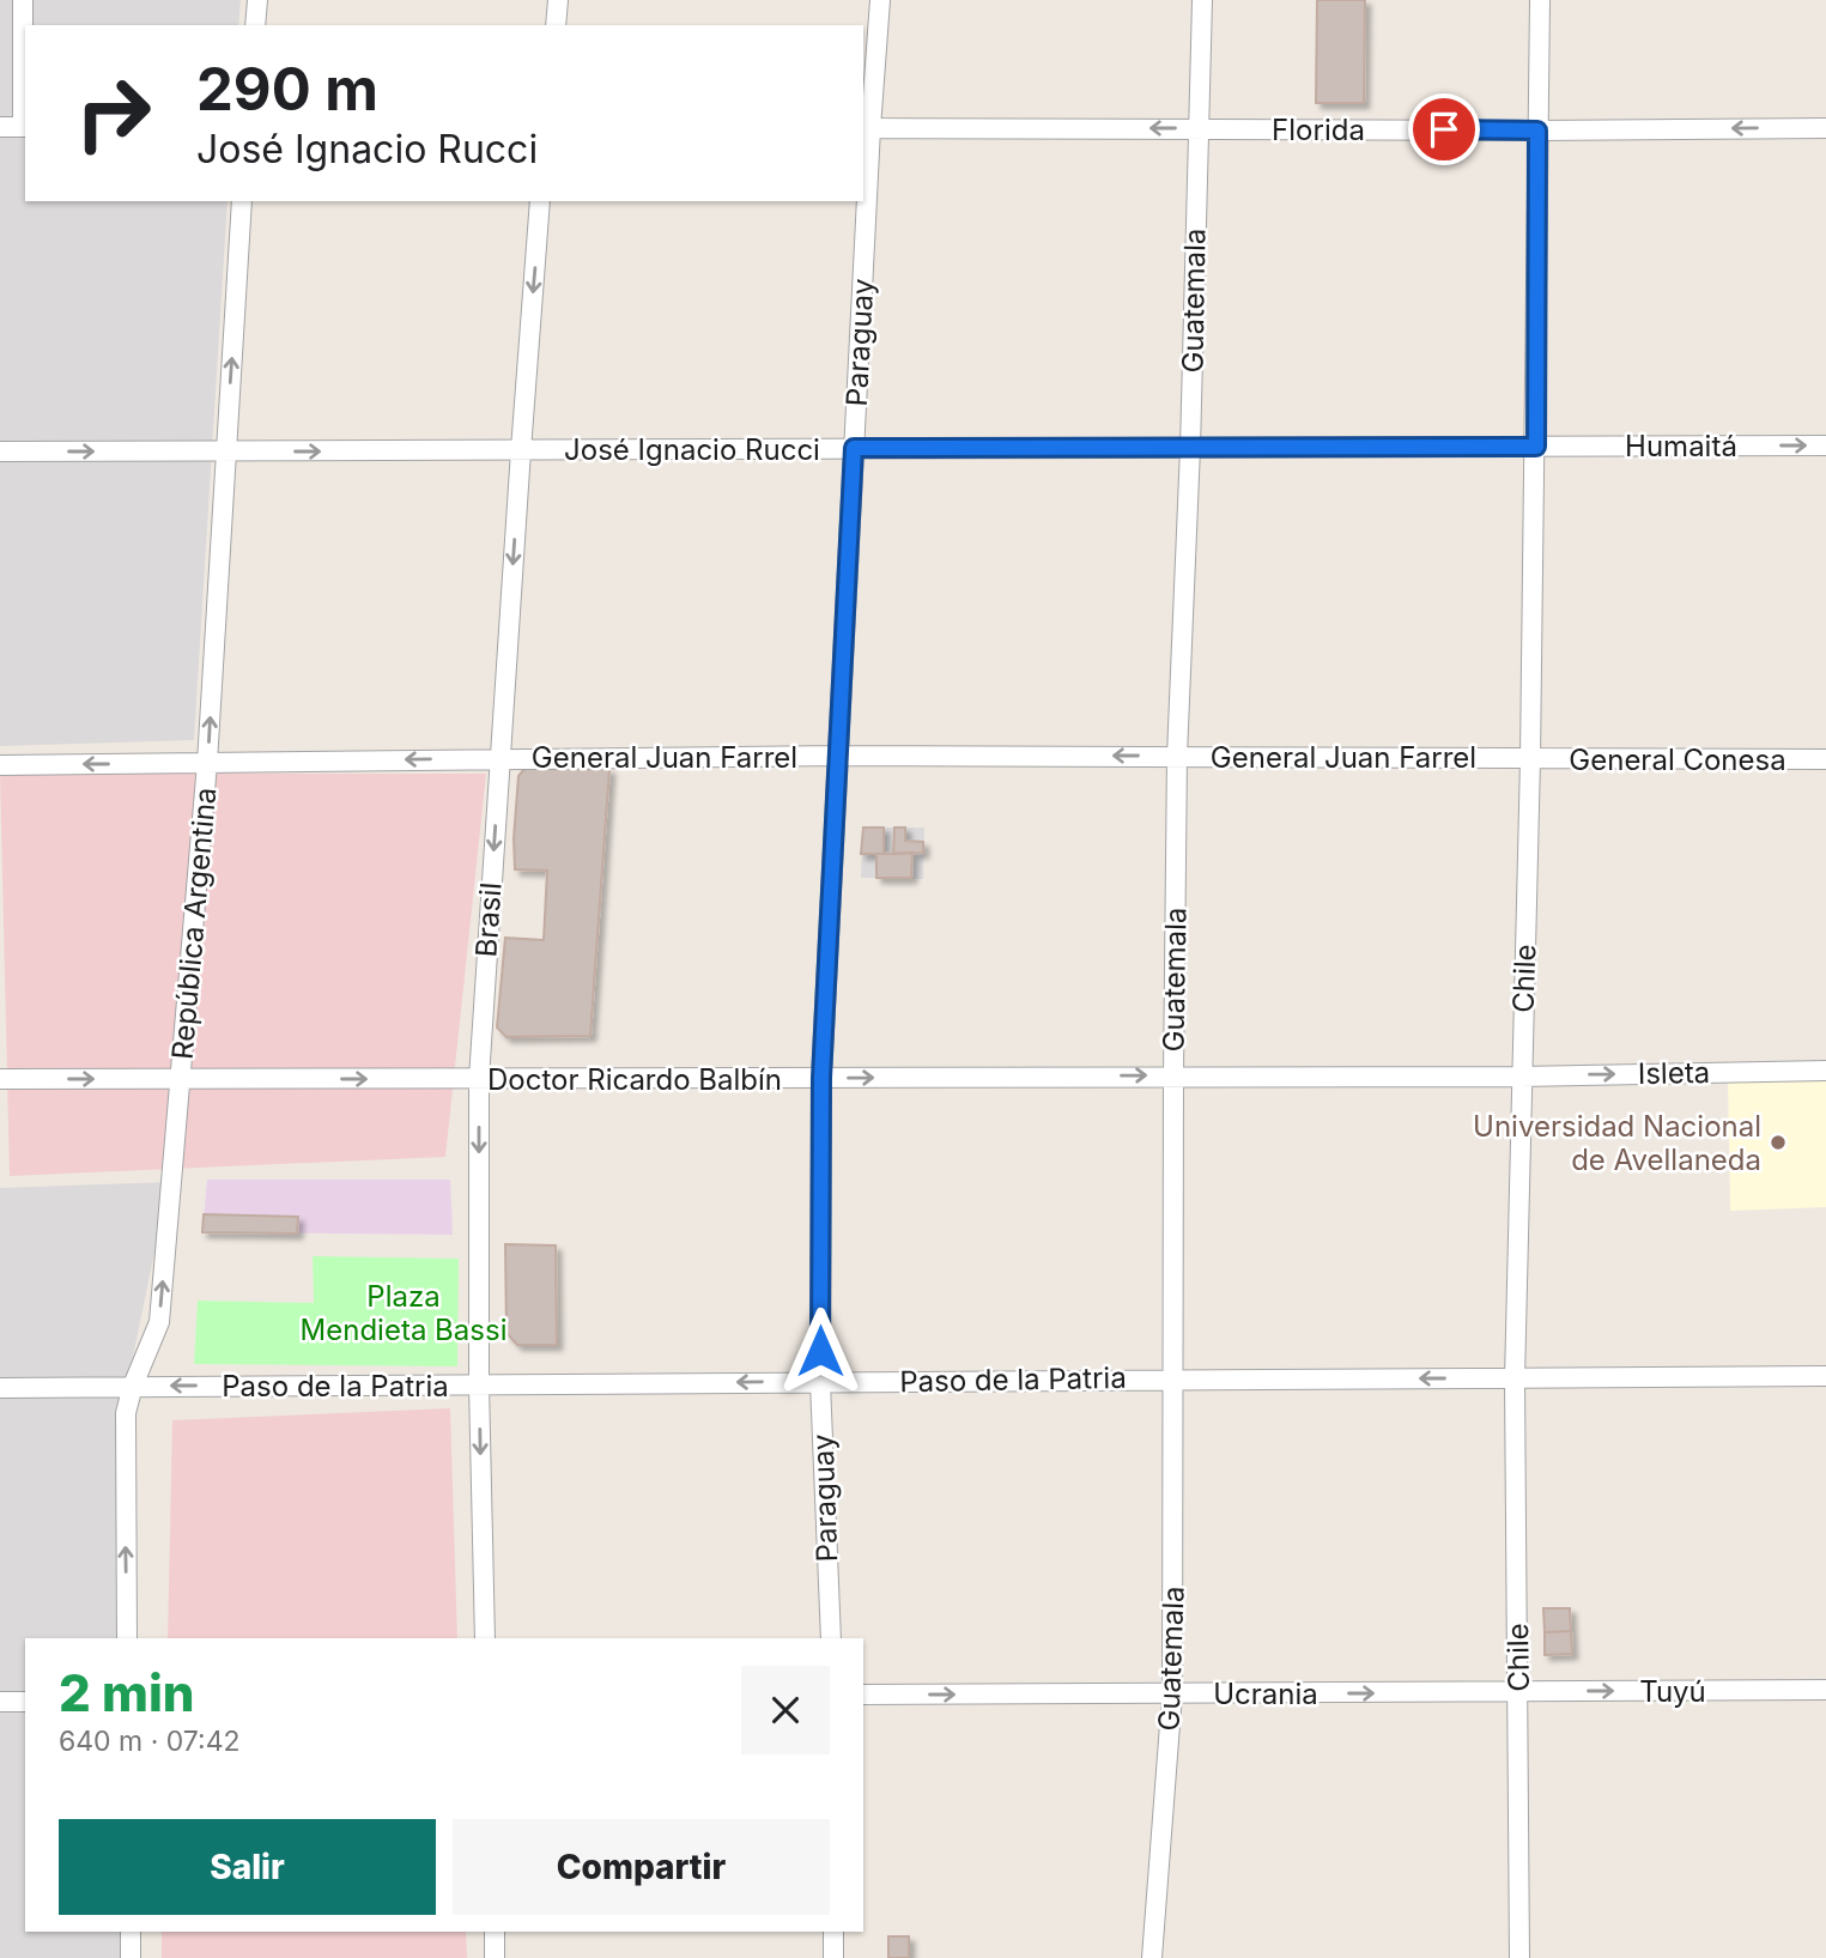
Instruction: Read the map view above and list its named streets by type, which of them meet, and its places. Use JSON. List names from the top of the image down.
{
  "streets": {
    "street": [
      "Florida",
      "Guatemala",
      "Paraguay",
      "Humaitá",
      "José Ignacio Rucci",
      "General Juan Farrel",
      "General Conesa",
      "Brasil",
      "República Argentina",
      "Chile",
      "Isleta",
      "Doctor Ricardo Balbín",
      "Paso de la Patria",
      "Tuyú",
      "Ucrania"
    ]
  },
  "crossings": [
    ["Florida", "Guatemala"],
    ["Florida", "Paraguay"],
    ["Florida", "Chile"],
    ["Guatemala", "José Ignacio Rucci"],
    ["Guatemala", "General Juan Farrel"],
    ["Guatemala", "Doctor Ricardo Balbín"],
    ["Guatemala", "Paso de la Patria"],
    ["Guatemala", "Ucrania"],
    ["Paraguay", "José Ignacio Rucci"],
    ["Paraguay", "General Juan Farrel"],
    ["Paraguay", "Doctor Ricardo Balbín"],
    ["Paraguay", "Paso de la Patria"],
    ["Humaitá", "José Ignacio Rucci"],
    ["Humaitá", "Chile"],
    ["José Ignacio Rucci", "Brasil"],
    ["José Ignacio Rucci", "República Argentina"],
    ["José Ignacio Rucci", "Chile"],
    ["General Juan Farrel", "General Conesa"],
    ["General Juan Farrel", "Brasil"],
    ["General Juan Farrel", "República Argentina"],
    ["General Juan Farrel", "Chile"],
    ["General Conesa", "Chile"],
    ["Brasil", "Doctor Ricardo Balbín"],
    ["Brasil", "Paso de la Patria"],
    ["República Argentina", "Doctor Ricardo Balbín"],
    ["República Argentina", "Paso de la Patria"],
    ["Chile", "Isleta"],
    ["Chile", "Doctor Ricardo Balbín"],
    ["Chile", "Paso de la Patria"],
    ["Chile", "Tuyú"],
    ["Chile", "Ucrania"],
    ["Isleta", "Doctor Ricardo Balbín"],
    ["Tuyú", "Ucrania"]
  ],
  "one_way": [
    "Florida",
    "Humaitá",
    "General Juan Farrel",
    "Brasil",
    "República Argentina",
    "Isleta",
    "Doctor Ricardo Balbín",
    "Paso de la Patria",
    "Tuyú",
    "Ucrania"
  ],
  "parks": ["Plaza Mendieta Bassi"],
  "places": ["Universidad Nacional de Avellaneda"],
  "page": {
    "turn": ["290 m", "José Ignacio Rucci"],
    "heading": ["2 min", "640 m · 07:42"],
    "buttons": ["Salir", "Compartir"]
  }
}
